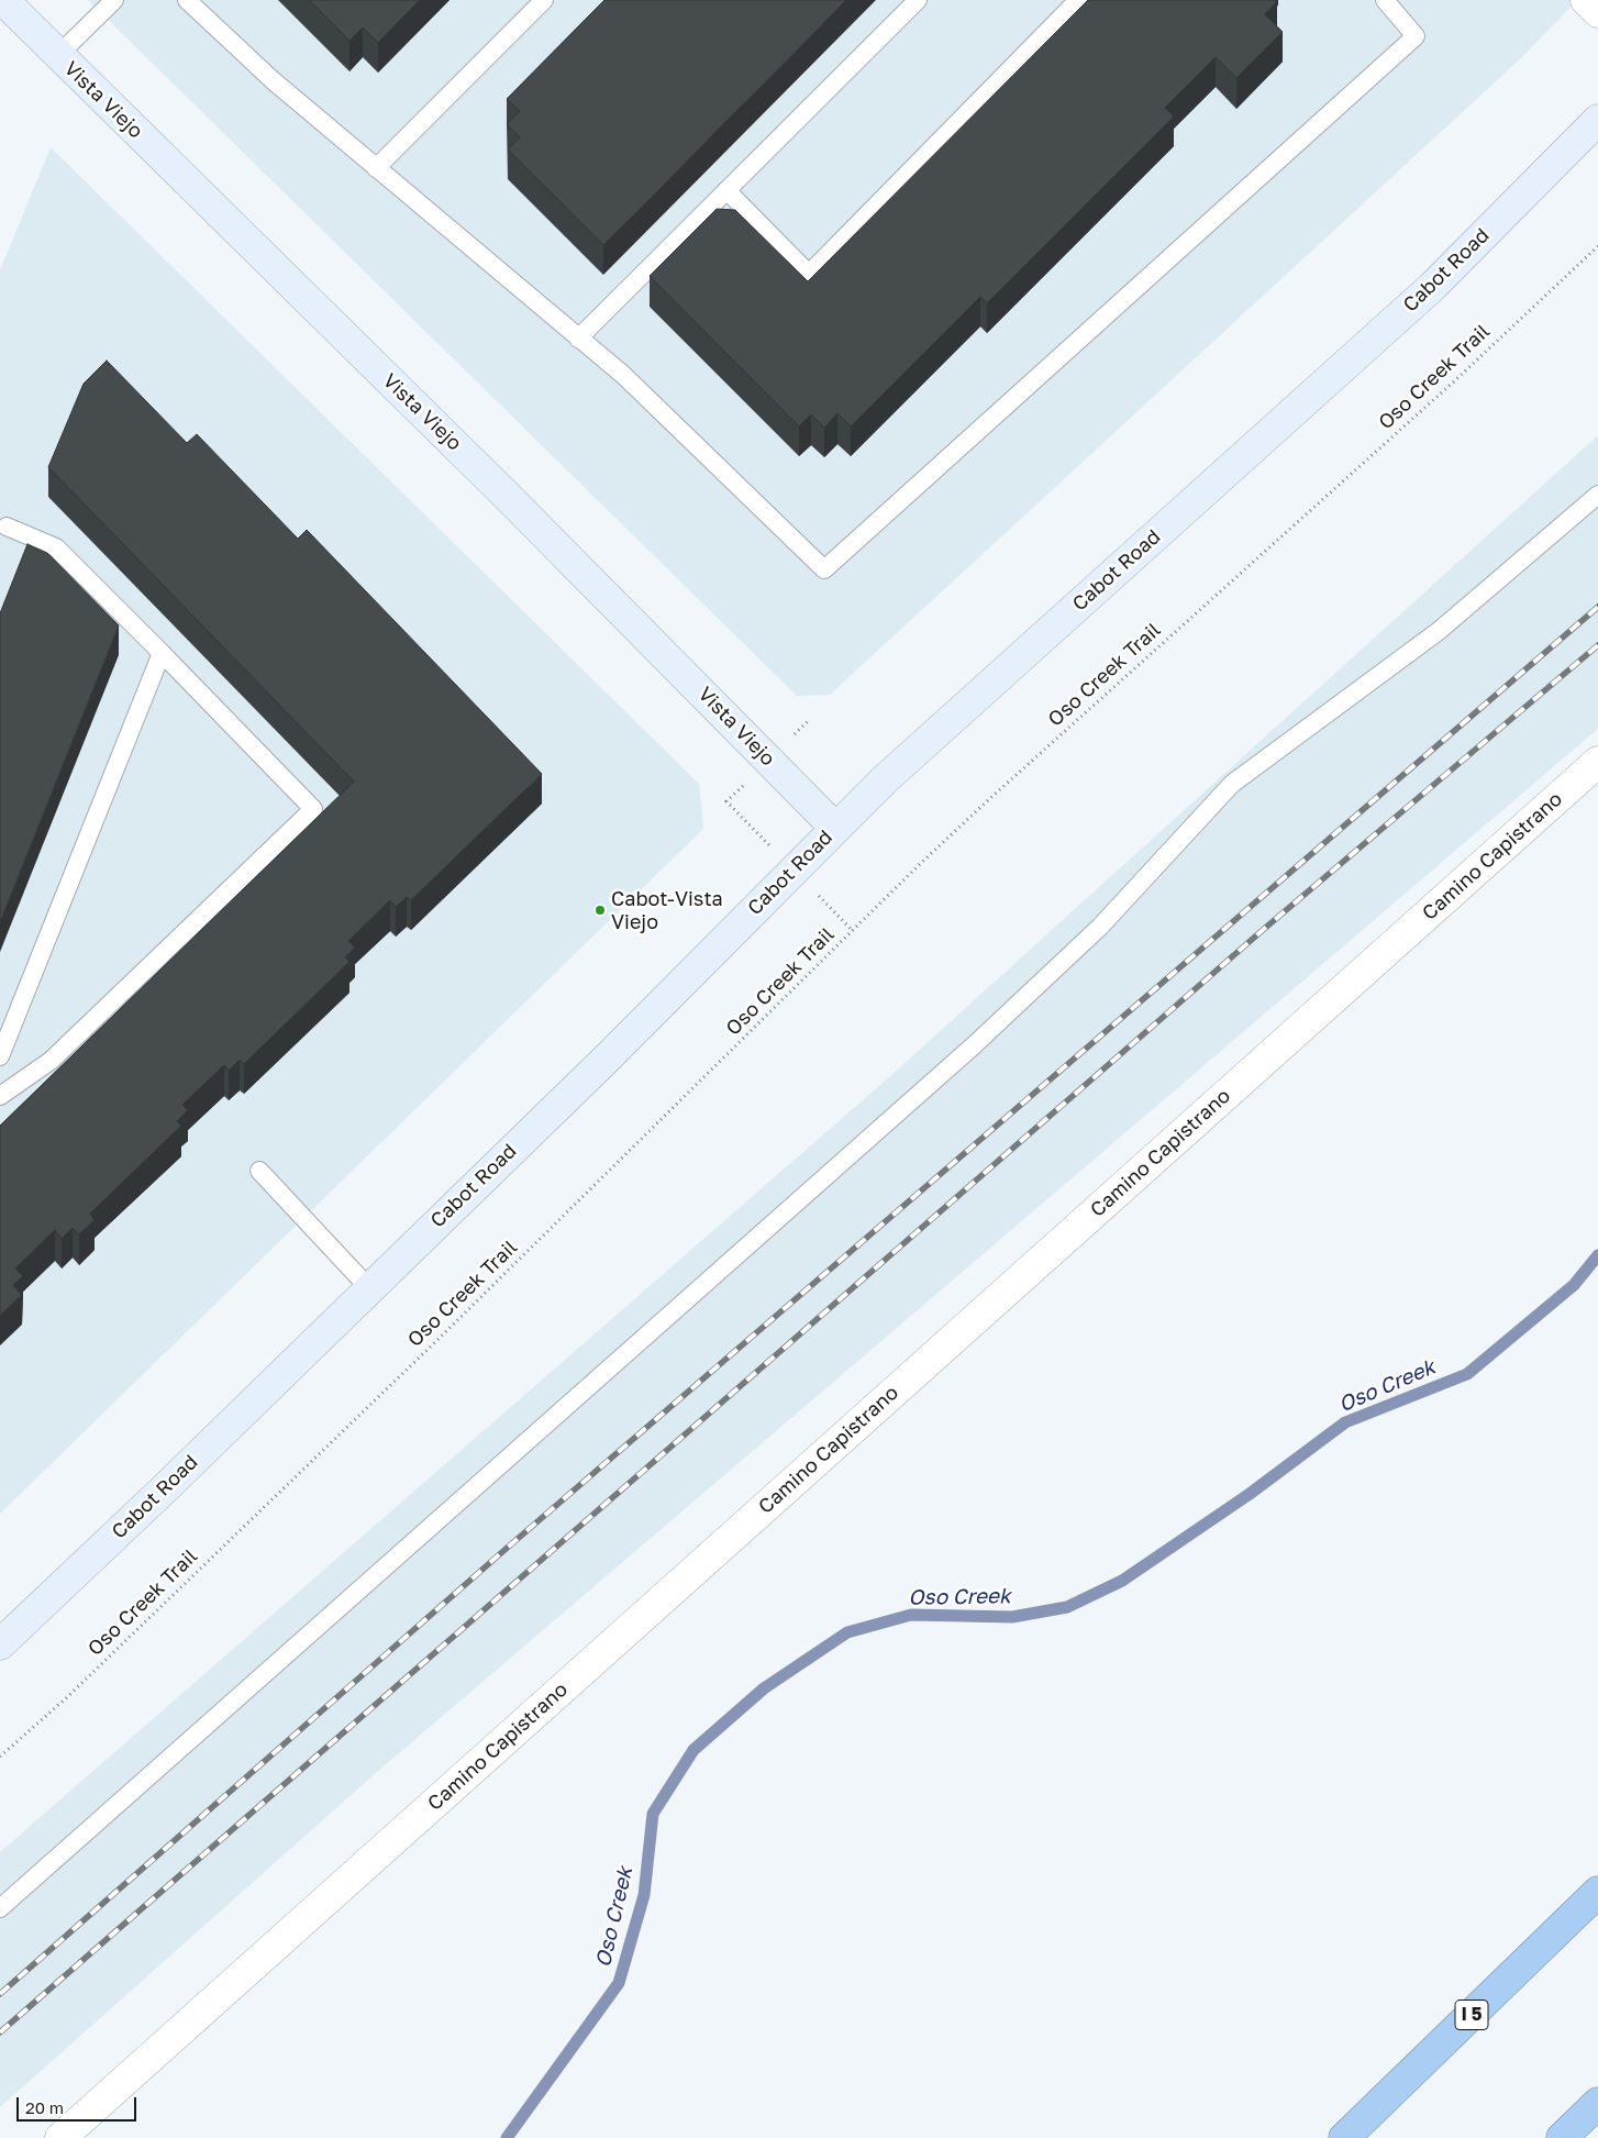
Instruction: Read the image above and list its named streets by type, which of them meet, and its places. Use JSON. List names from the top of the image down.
{
  "streets": {
    "highway": ["I 5"],
    "main road": ["Vista Viejo", "Cabot Road"],
    "street": ["Camino Capistrano"],
    "path": ["Oso Creek Trail"]
  },
  "crossings": [
    ["Vista Viejo", "Cabot Road"]
  ],
  "water": ["Oso Creek"],
  "places": ["Cabot-Vista Viejo"],
  "scale_bar": "20 m"
}
